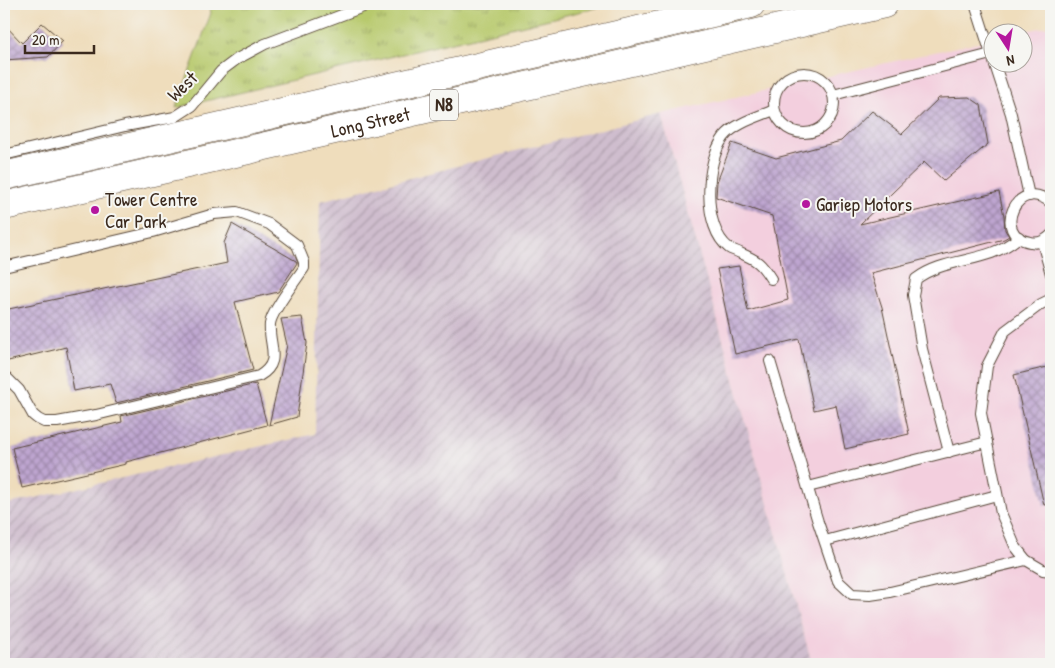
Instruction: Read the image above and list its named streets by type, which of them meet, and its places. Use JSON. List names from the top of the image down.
{
  "streets": {
    "highway": ["N8", "Long Street"],
    "lane": ["West"]
  },
  "places": ["Gariep Motors", "Tower Centre Car Park"],
  "scale_bar": "20 m",
  "north": "bottom"
}
